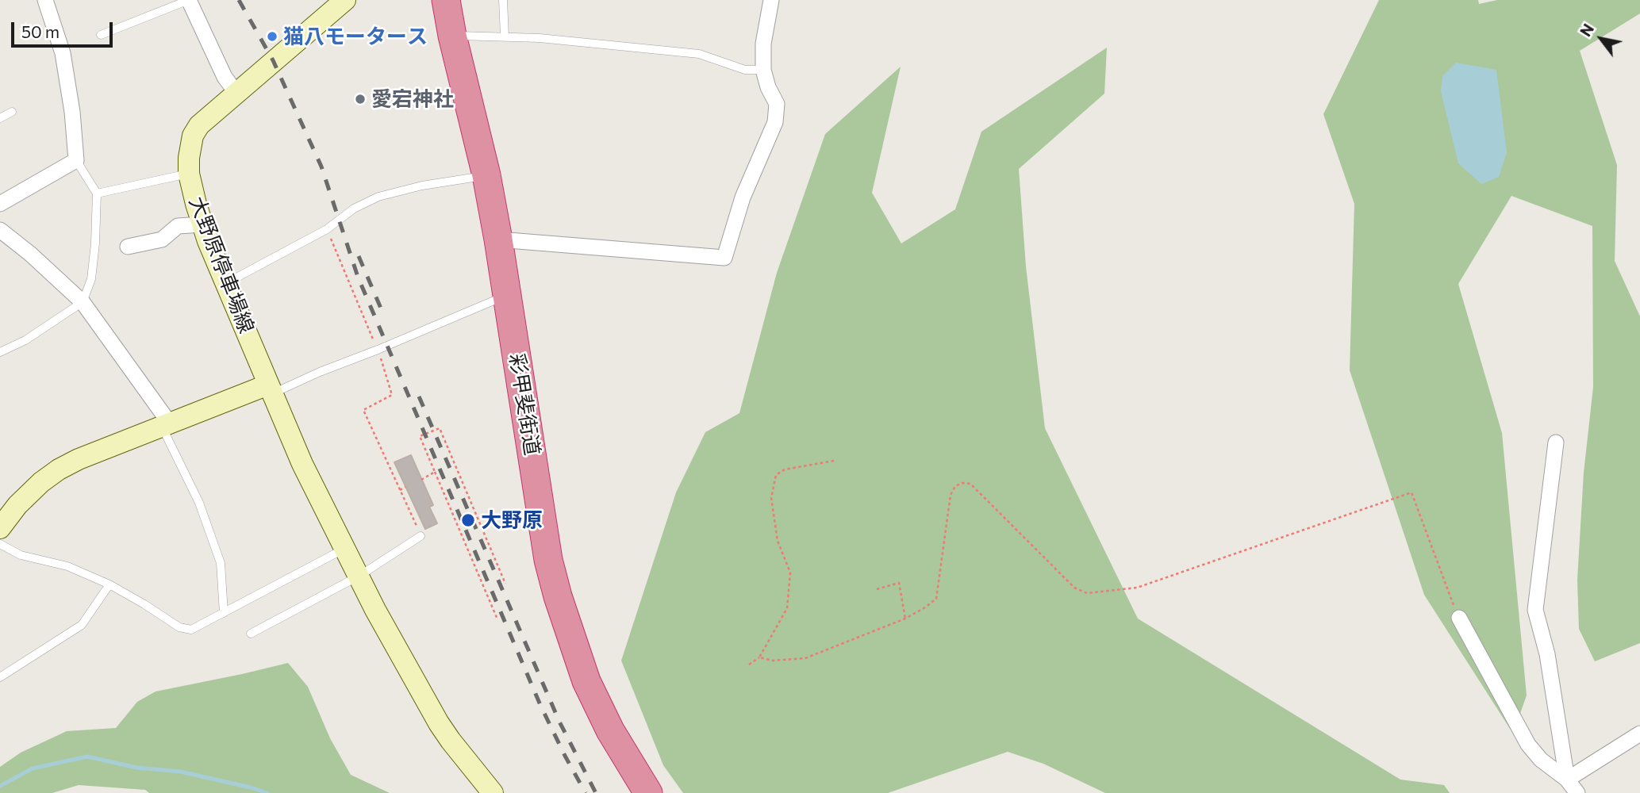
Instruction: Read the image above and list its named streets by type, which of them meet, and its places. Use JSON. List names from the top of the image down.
{
  "streets": {
    "highway": ["彩甲斐街道"],
    "main road": ["大野原停車場線"]
  },
  "places": ["猫八モータース", "愛宕神社", "大野原"],
  "scale_bar": "50 m",
  "north": "top left"
}
